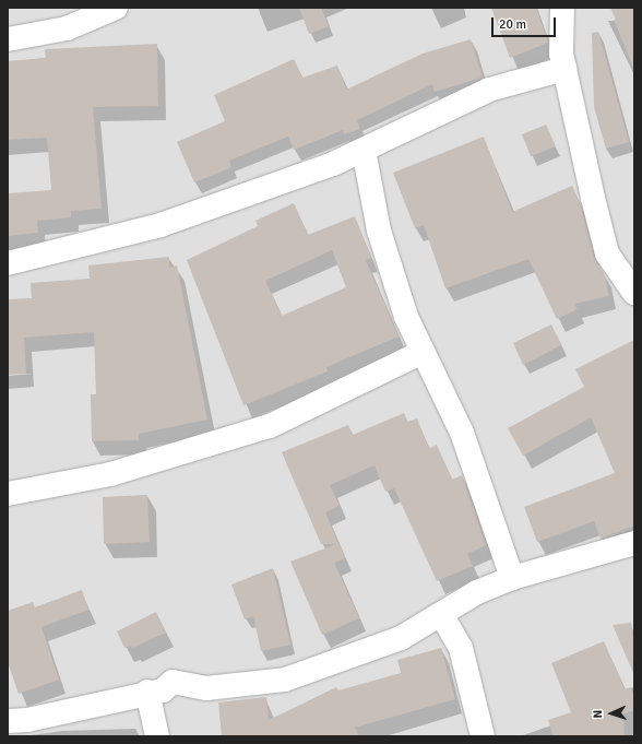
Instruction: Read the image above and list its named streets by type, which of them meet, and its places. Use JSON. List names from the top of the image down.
{
  "scale_bar": "20 m",
  "north": "left"
}
